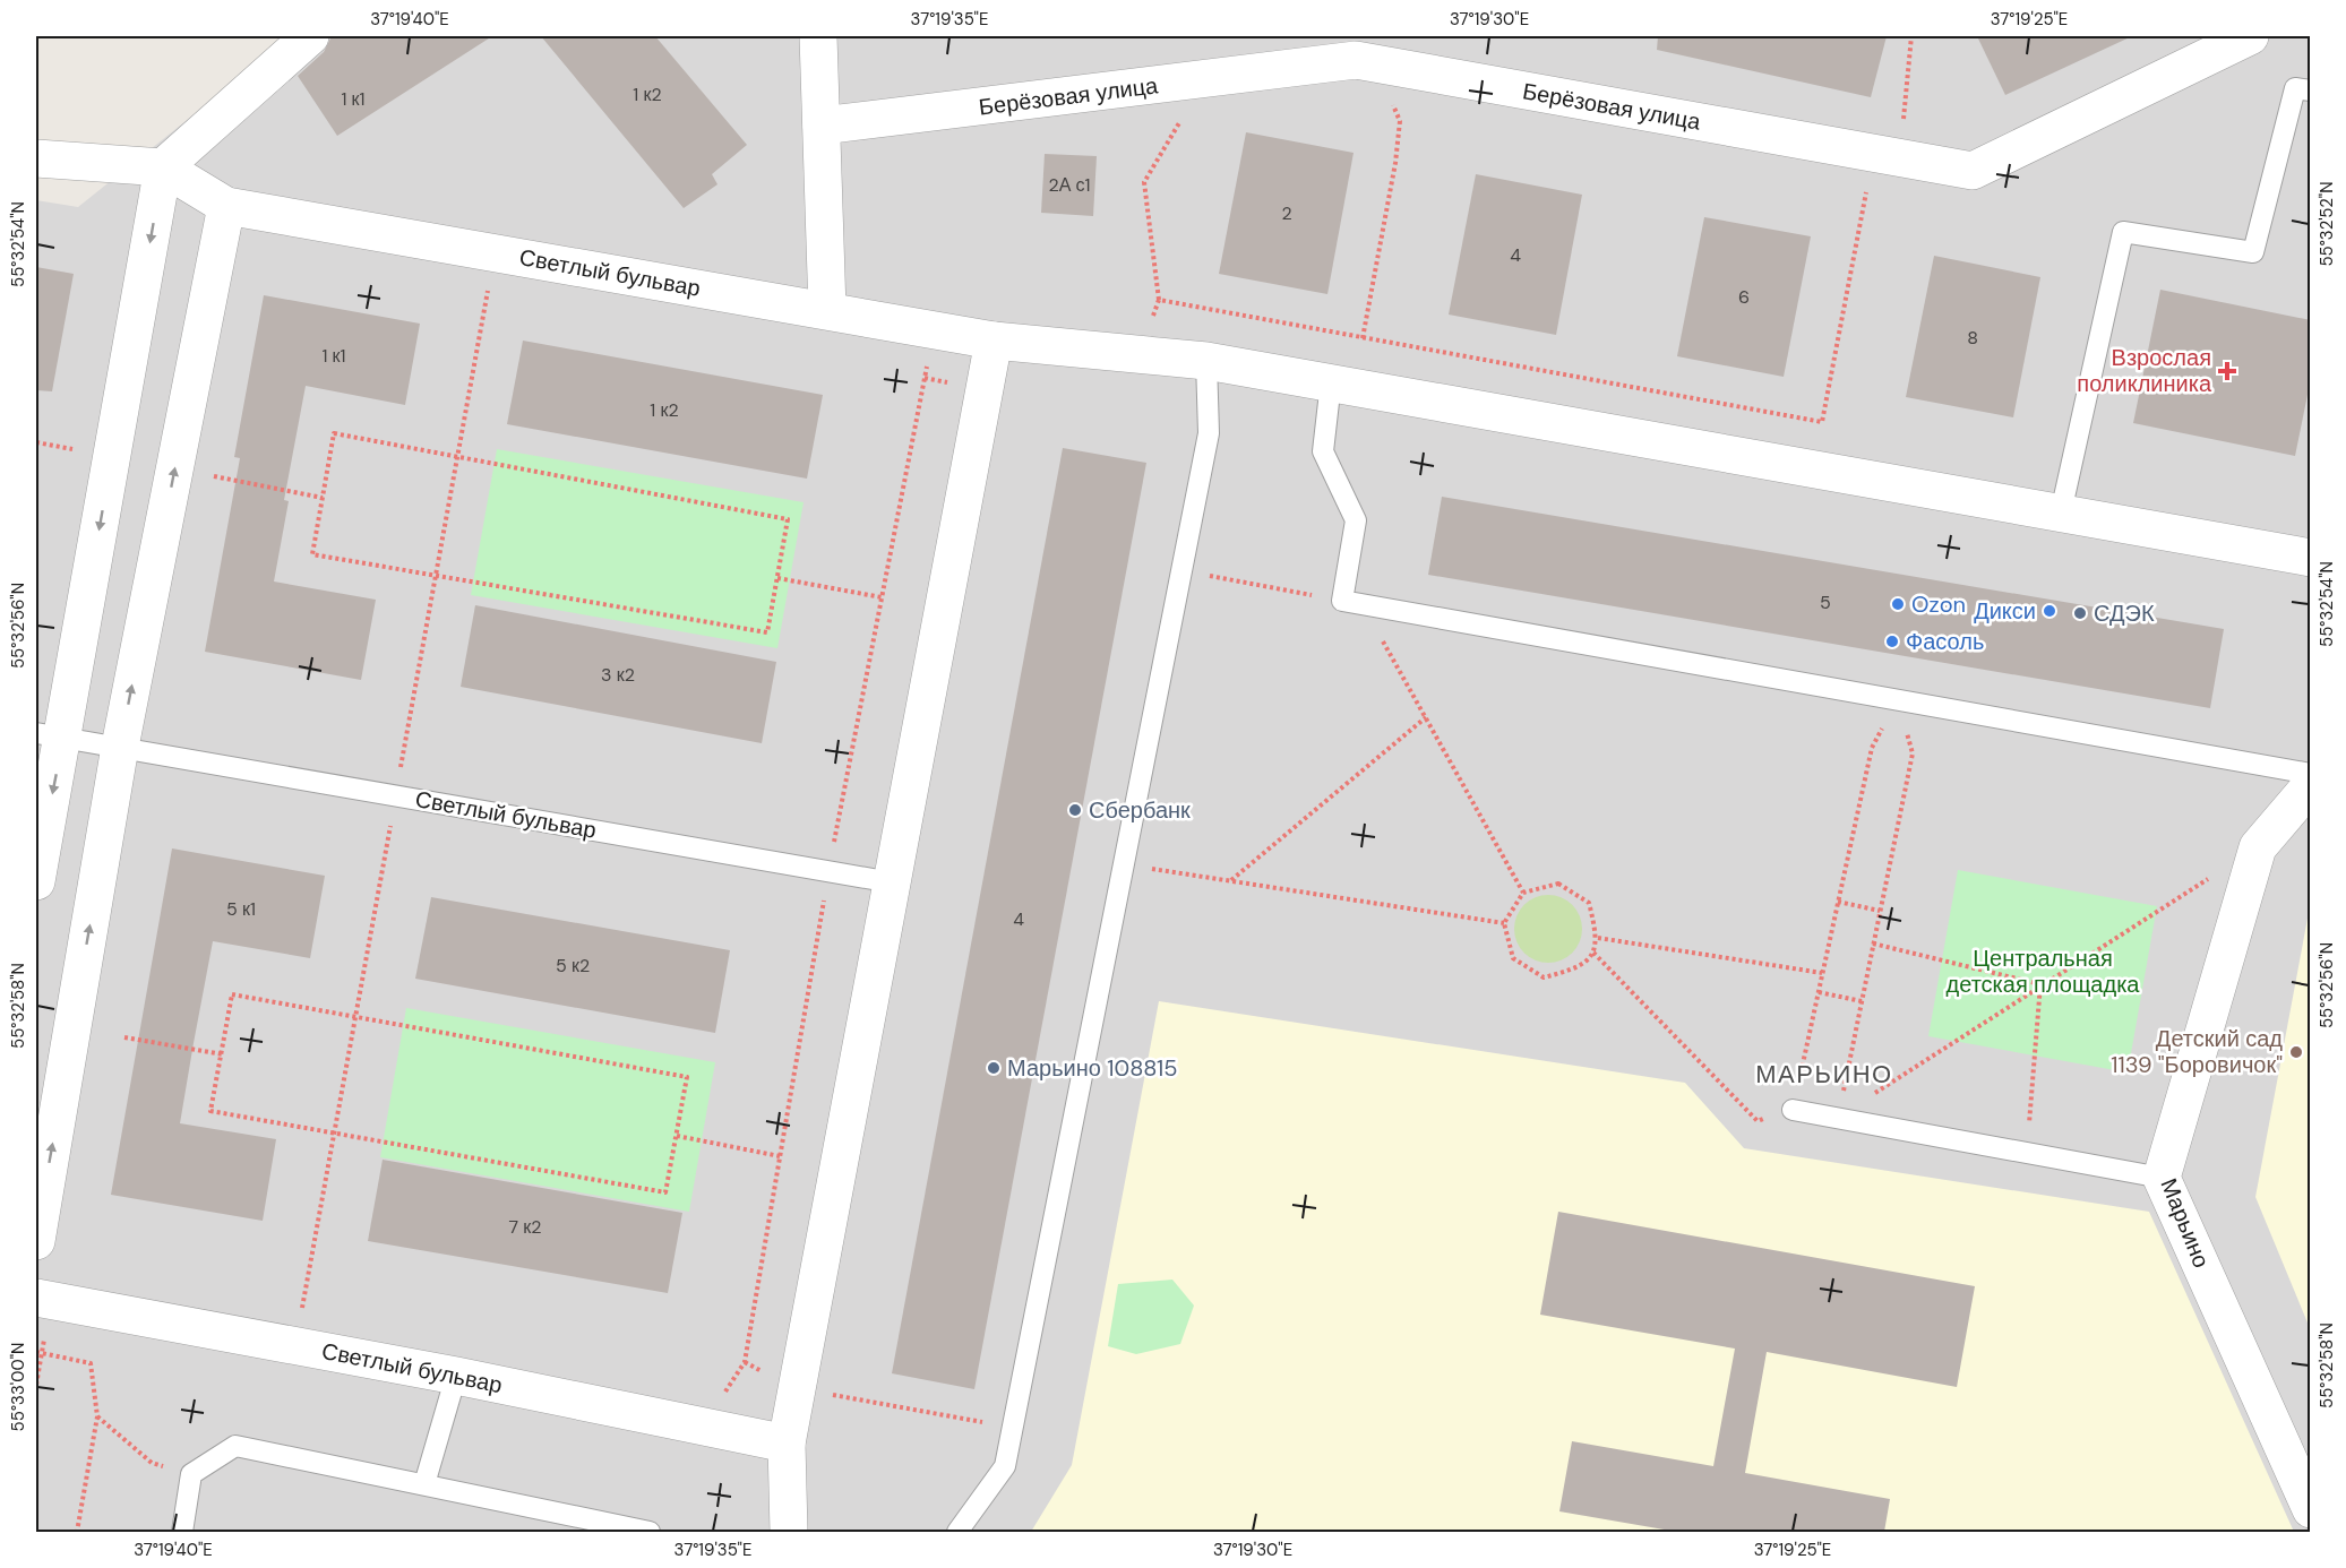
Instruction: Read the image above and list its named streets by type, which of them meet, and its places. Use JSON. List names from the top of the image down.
{
  "streets": {
    "street": ["Берёзовая улица", "Светлый бульвар", "Марьино"]
  },
  "districts": ["МАРЬИНО"],
  "parks": ["Центральная детская площадка"],
  "places": {
    "health": ["Взрослая поликлиника"],
    "other": [
      "Ozon",
      "Дикси",
      "СДЭК",
      "Фасоль",
      "Сбербанк",
      "Детский сад 1139 \"Боровичок\"",
      "Марьино 108815"
    ]
  },
  "house_numbers": [
    "1 к2",
    "1 к1",
    "2А с1",
    "2",
    "4",
    "6",
    "8",
    "1 к1",
    "1 к2",
    "5",
    "3 к2",
    "5 к1",
    "4",
    "5 к2",
    "7 к2"
  ],
  "coordinates": [
    "37°19'40\"E",
    "37°19'35\"E",
    "37°19'30\"E",
    "37°19'25\"E",
    "55°32'52\"N",
    "55°32'54\"N",
    "55°32'56\"N",
    "55°32'58\"N",
    "55°33'00\"N"
  ]
}
